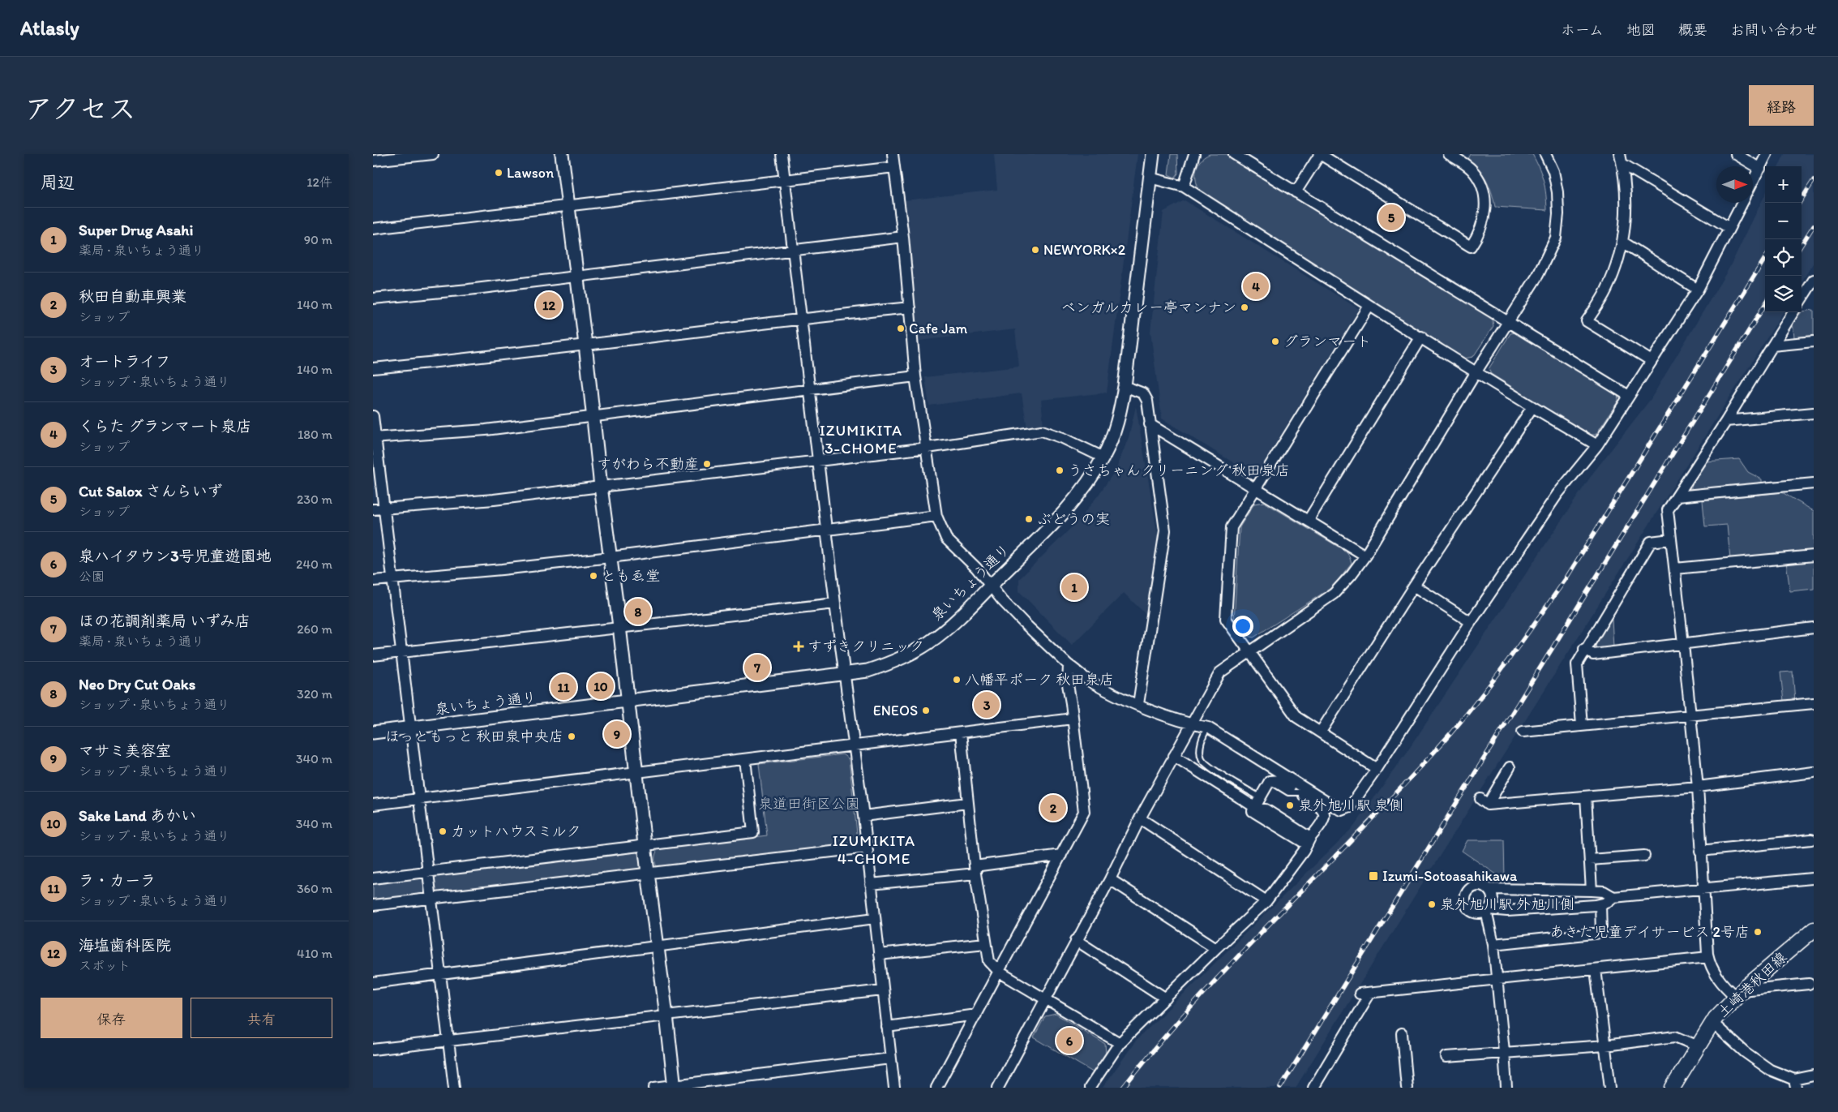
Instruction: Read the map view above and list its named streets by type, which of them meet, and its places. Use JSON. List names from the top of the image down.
{
  "streets": {
    "main road": ["土崎港秋田線"],
    "street": ["泉いちょう通り"]
  },
  "districts": ["IZUMIKITA 3-CHOME", "IZUMIKITA 4-CHOME"],
  "parks": ["泉道田街区公園"],
  "places": {
    "other": [
      "Lawson",
      "NEWYORK×2",
      "ベンガルカレー亭マンナン",
      "Cafe Jam",
      "グランマート",
      "すがわら不動産",
      "うさちゃんクリーニング 秋田泉店",
      "ぶどうの実",
      "ともゑ堂",
      "八幡平ポーク 秋田泉店",
      "ENEOS",
      "ほっともっと 秋田泉中央店",
      "泉外旭川駅 泉側",
      "カットハウスミルク",
      "泉外旭川駅 外旭川側",
      "あきた児童デイサービス 2号店"
    ],
    "health": ["すずきクリニック"],
    "transit": ["Izumi-Sotoasahikawa"]
  },
  "north": "right",
  "page": {
    "header": "Atlasly",
    "nav": [
      "ホーム",
      "地図",
      "概要",
      "お問い合わせ"
    ],
    "title": "アクセス",
    "buttons": [
      "経路",
      ["保存", "共有"]
    ],
    "heading": ["周辺", "12件"],
    "map_buttons": ["+", "−"],
    "pins": [
      "5",
      "4",
      "12",
      "1",
      "8",
      "7",
      "10",
      "11",
      "3",
      "9",
      "2",
      "6"
    ],
    "list": [
      {
        "mark": "1",
        "name": "Super Drug Asahi",
        "note": "薬局 · 泉いちょう通り",
        "value": "90 m"
      },
      {
        "mark": "2",
        "name": "秋田自動車興業",
        "note": "ショップ",
        "value": "140 m"
      },
      {
        "mark": "3",
        "name": "オートライフ",
        "note": "ショップ · 泉いちょう通り",
        "value": "140 m"
      },
      {
        "mark": "4",
        "name": "くらた グランマート泉店",
        "note": "ショップ",
        "value": "180 m"
      },
      {
        "mark": "5",
        "name": "Cut Salox さんらいず",
        "note": "ショップ",
        "value": "230 m"
      },
      {
        "mark": "6",
        "name": "泉ハイタウン3号児童遊園地",
        "note": "公園",
        "value": "240 m"
      },
      {
        "mark": "7",
        "name": "ほの花調剤薬局 いずみ店",
        "note": "薬局 · 泉いちょう通り",
        "value": "260 m"
      },
      {
        "mark": "8",
        "name": "Neo Dry Cut Oaks",
        "note": "ショップ · 泉いちょう通り",
        "value": "320 m"
      },
      {
        "mark": "9",
        "name": "マサミ美容室",
        "note": "ショップ · 泉いちょう通り",
        "value": "340 m"
      },
      {
        "mark": "10",
        "name": "Sake Land あかい",
        "note": "ショップ · 泉いちょう通り",
        "value": "340 m"
      },
      {
        "mark": "11",
        "name": "ラ・カーラ",
        "note": "ショップ · 泉いちょう通り",
        "value": "360 m"
      },
      {
        "mark": "12",
        "name": "海塩歯科医院",
        "note": "スポット",
        "value": "410 m"
      }
    ]
  }
}
